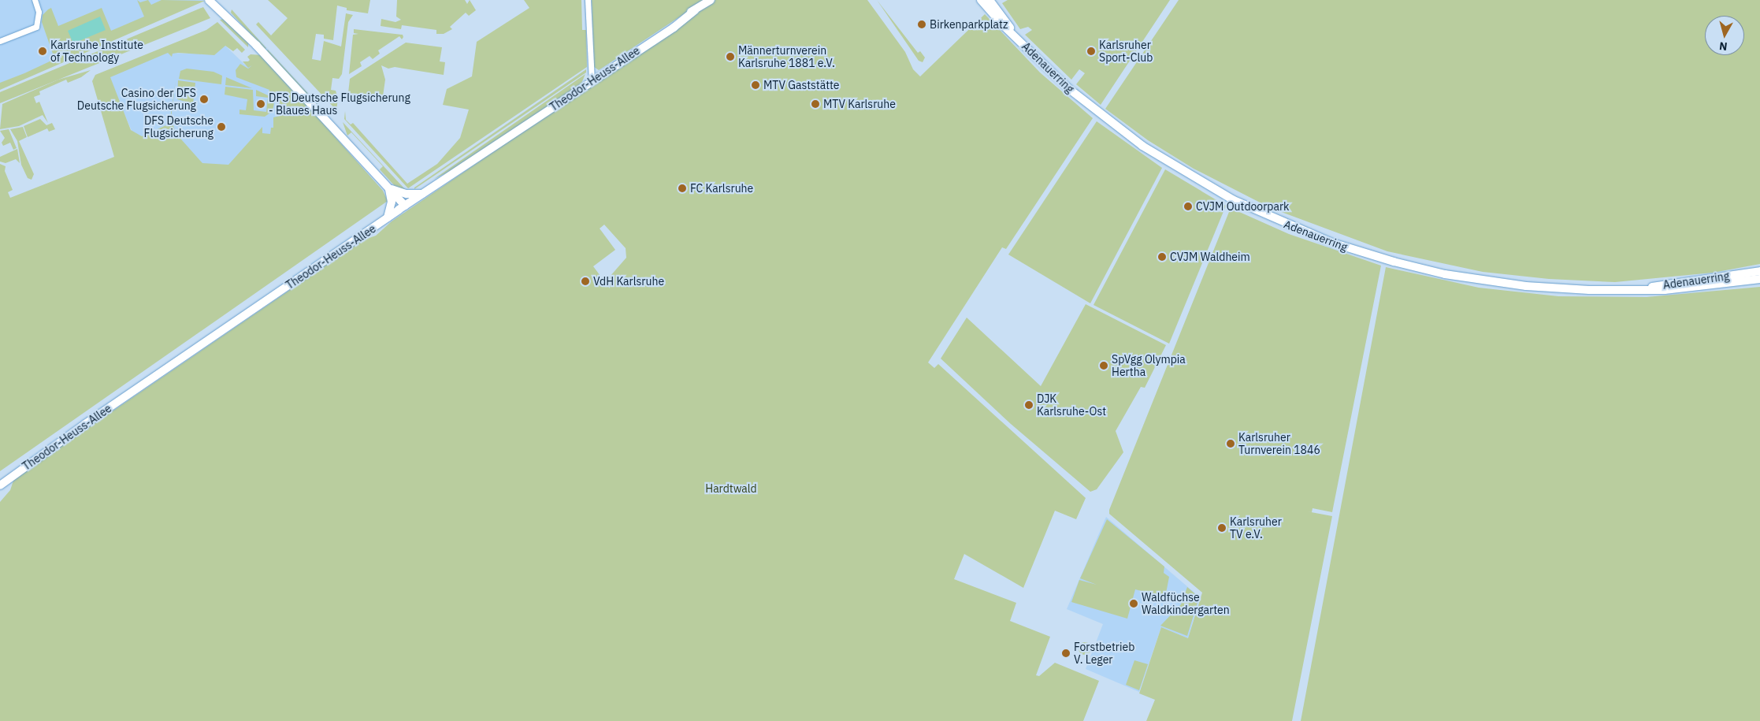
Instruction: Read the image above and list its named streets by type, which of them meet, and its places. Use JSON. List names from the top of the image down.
{
  "streets": {
    "main road": ["Adenauerring", "Theodor-Heuss-Allee"]
  },
  "parks": ["Hardtwald"],
  "places": [
    "Birkenparkplatz",
    "Karlsruhe Institute of Technology",
    "Karlsruher Sport-Club",
    "Männerturnverein Karlsruhe 1881 e.V.",
    "MTV Gaststätte",
    "Casino der DFS Deutsche Flugsicherung",
    "DFS Deutsche Flugsicherung - Blaues Haus",
    "MTV Karlsruhe",
    "DFS Deutsche Flugsicherung",
    "FC Karlsruhe",
    "CVJM Outdoorpark",
    "CVJM Waldheim",
    "VdH Karlsruhe",
    "SpVgg Olympia Hertha",
    "DJK Karlsruhe-Ost",
    "Karlsruher Turnverein 1846",
    "Karlsruher TV e.V.",
    "Waldfüchse Waldkindergarten",
    "Forstbetrieb V. Leger"
  ],
  "north": "bottom"
}
